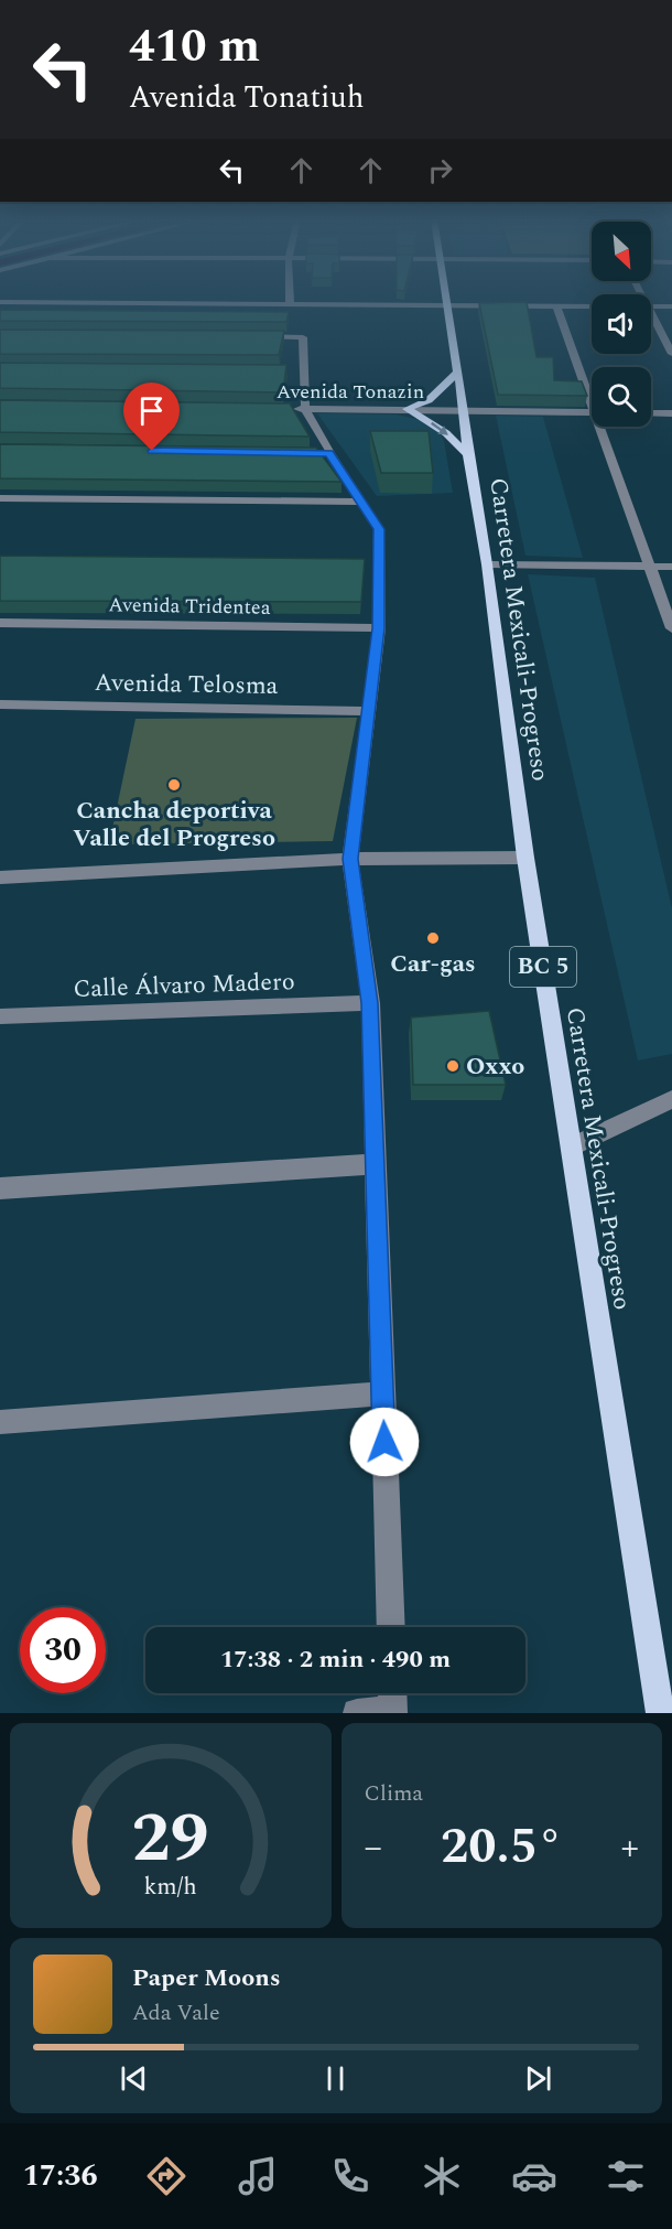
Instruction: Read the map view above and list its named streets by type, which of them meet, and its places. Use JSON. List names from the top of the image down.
{
  "streets": {
    "main road": ["Carretera Mexicali-Progreso", "BC 5"],
    "street": [
      "Avenida Tonazin",
      "Avenida Tridentea",
      "Avenida Telosma",
      "Calle Álvaro Madero"
    ]
  },
  "crossings": [
    ["Avenida Tonazin", "Carretera Mexicali-Progreso"]
  ],
  "places": ["Cancha deportiva Valle del Progreso", "Car-gas", "Oxxo"],
  "north": "bottom right",
  "page": {
    "turn": ["410 m", "Avenida Tonatiuh"],
    "limit": "30",
    "trip": "17:38 · 2 min · 490 m",
    "tile": "Clima",
    "heat": ["−", "20.5°", "+"],
    "song": ["Paper Moons", "Ada Vale"],
    "tabs": "17:36",
    "gauge": ["29", "km/h"]
  }
}
